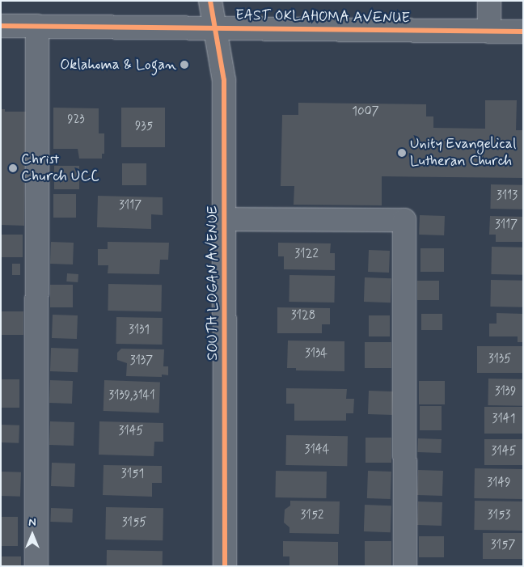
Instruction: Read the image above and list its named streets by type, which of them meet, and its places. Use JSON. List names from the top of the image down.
{
  "streets": {
    "street": ["EAST OKLAHOMA AVENUE", "SOUTH LOGAN AVENUE"]
  },
  "crossings": [
    ["EAST OKLAHOMA AVENUE", "SOUTH LOGAN AVENUE"]
  ],
  "places": ["Oklahoma & Logan", "Unity Evangelical Lutheran Church", "Christ Church UCC"],
  "house_numbers": [
    "1007",
    "923",
    "935",
    "3113",
    "3117",
    "3117",
    "3122",
    "3128",
    "3131",
    "3134",
    "3135",
    "3137",
    "3139",
    "3139,3141",
    "3141",
    "3145",
    "3144",
    "3145",
    "3151",
    "3149",
    "3152",
    "3153",
    "3155",
    "3157"
  ],
  "north": "top"
}
